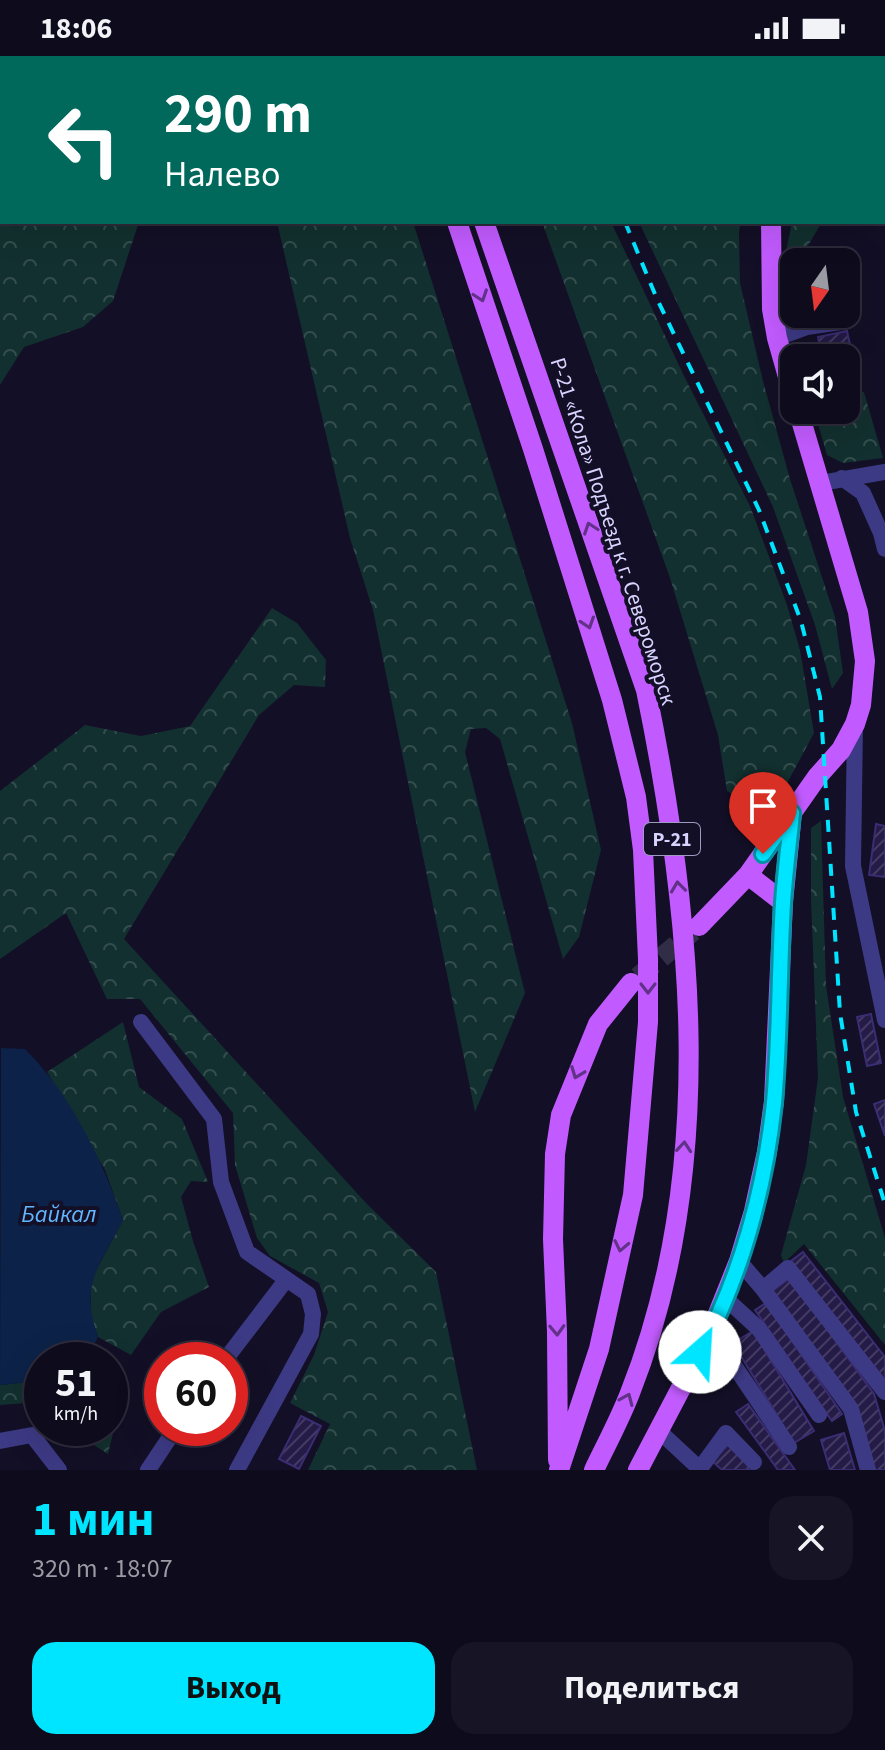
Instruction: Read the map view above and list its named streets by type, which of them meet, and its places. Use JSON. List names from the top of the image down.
{
  "streets": {
    "main road": ["Р-21 «Кола» Подъезд к г. Североморск", "Р-21"]
  },
  "water": ["Байкал"],
  "north": "bottom",
  "page": {
    "status": "18:06",
    "turn": ["290 m", "Налево"],
    "speed": "51 km/h",
    "limit": "60",
    "heading": ["1 мин", "320 m · 18:07"],
    "buttons": ["Выход", "Поделиться"]
  }
}
